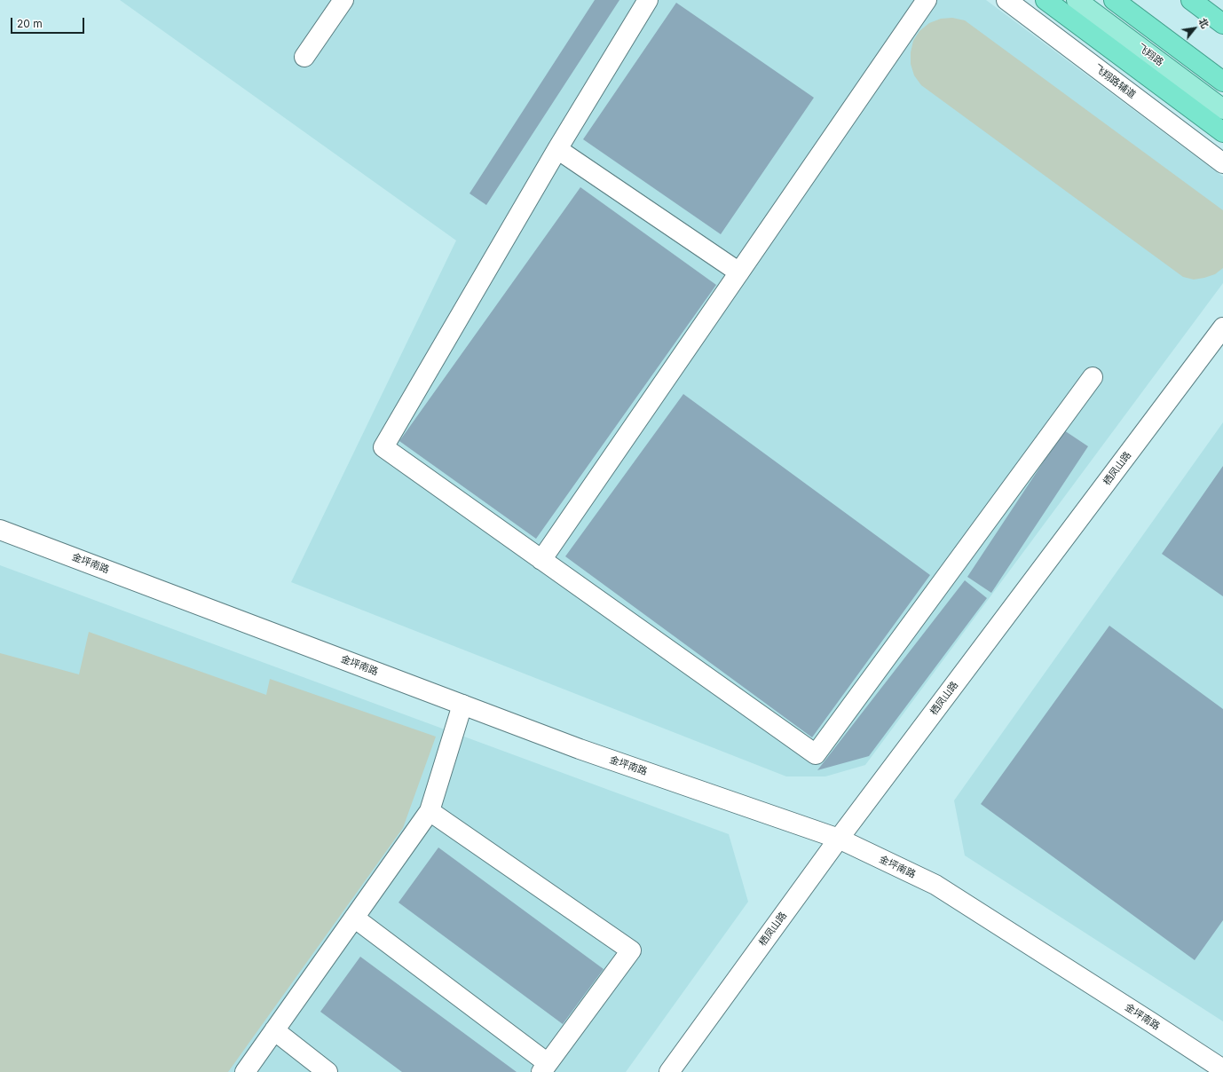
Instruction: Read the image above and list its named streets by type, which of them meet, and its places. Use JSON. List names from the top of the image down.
{
  "streets": {
    "main road": ["飞翔路"],
    "street": ["飞翔路辅道", "栖凤山路", "金坪南路"]
  },
  "crossings": [
    ["栖凤山路", "金坪南路"]
  ],
  "scale_bar": "20 m",
  "north": "top right"
}
